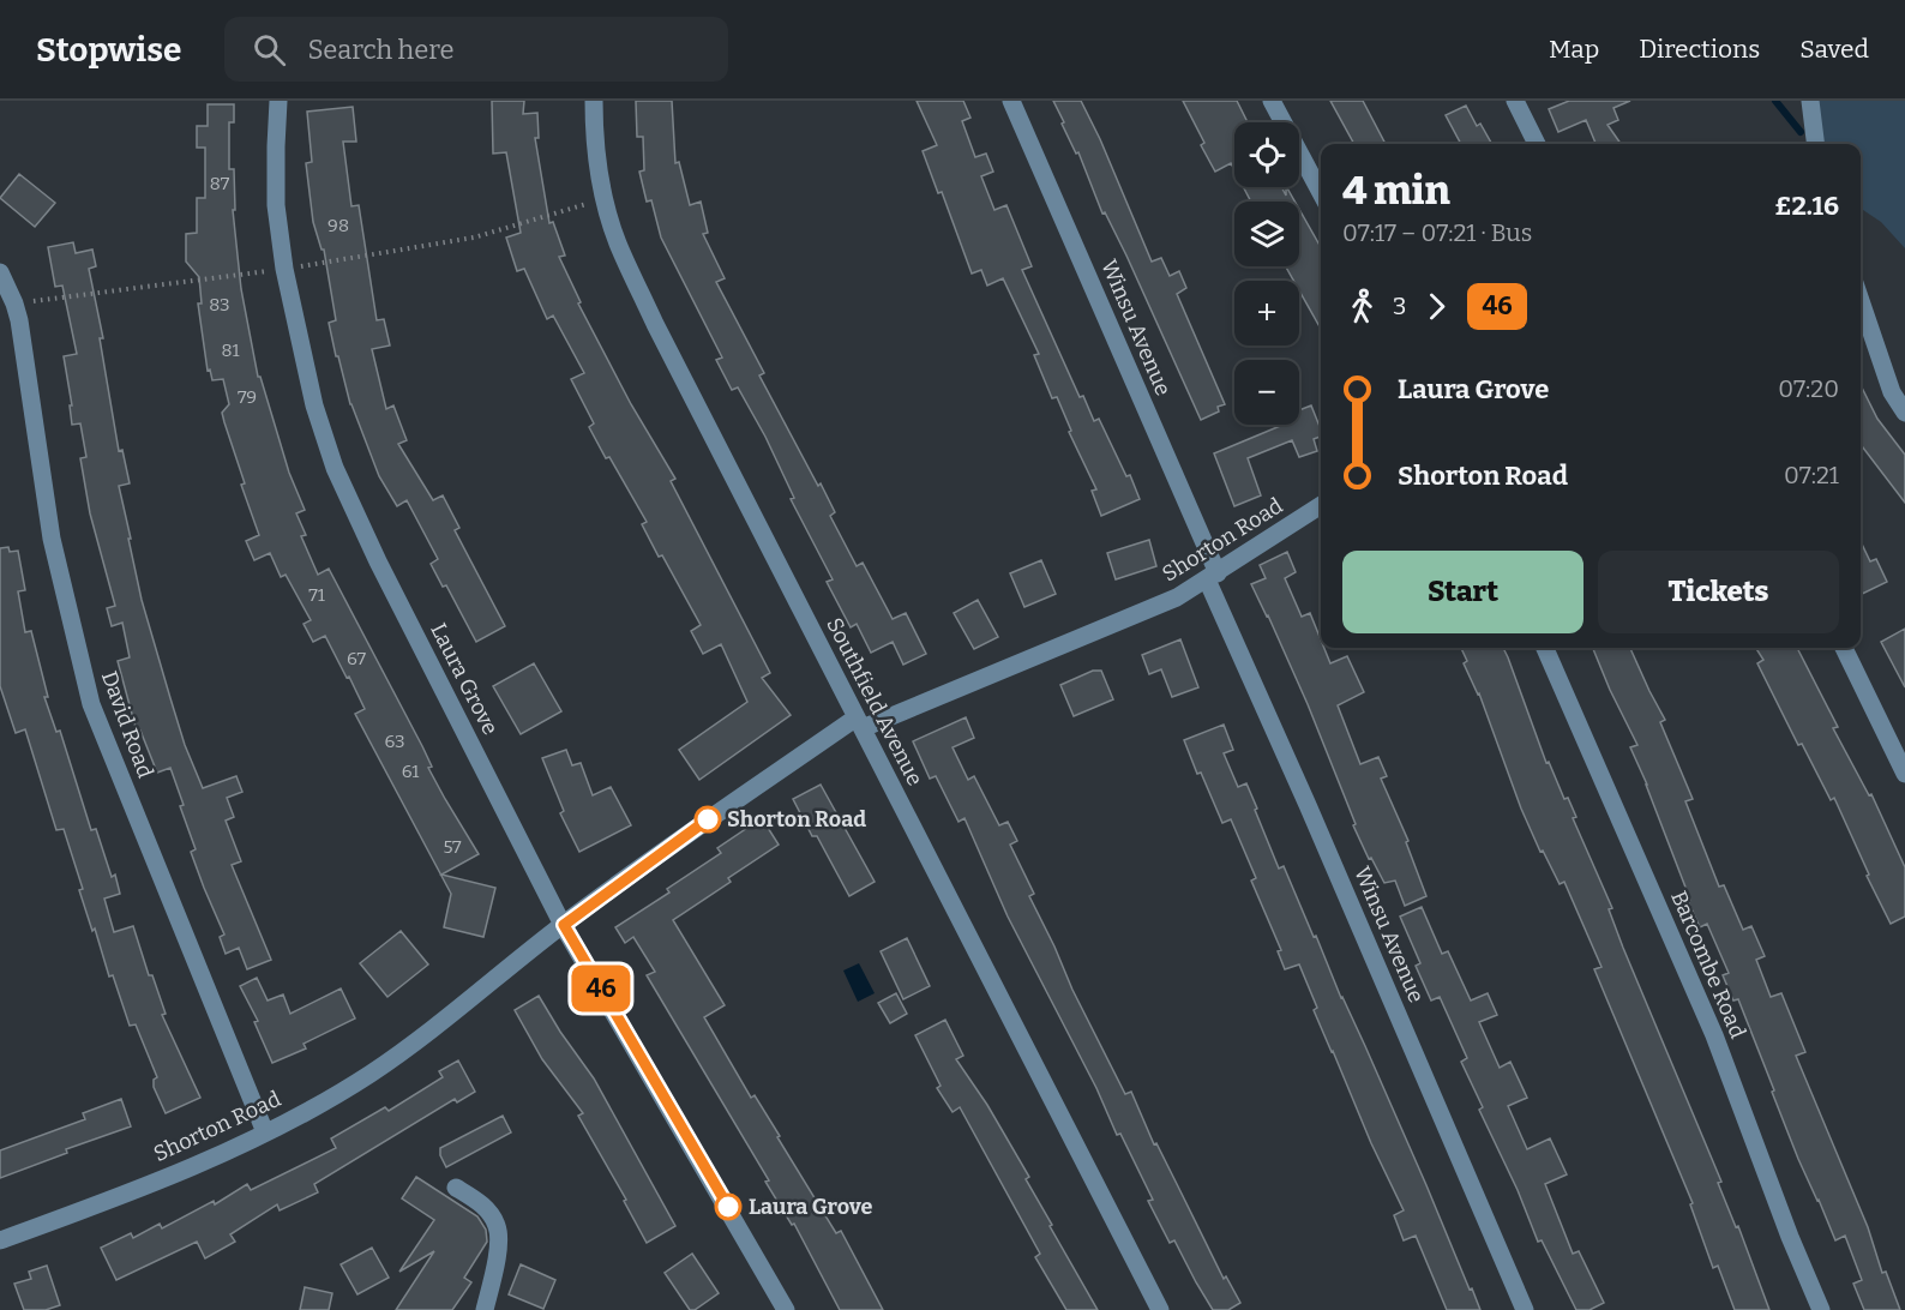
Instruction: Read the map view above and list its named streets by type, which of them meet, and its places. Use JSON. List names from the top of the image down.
{
  "streets": {
    "street": [
      "Winsu Avenue",
      "Shorton Road",
      "Laura Grove",
      "Southfield Avenue",
      "David Road",
      "Barcombe Road"
    ]
  },
  "crossings": [
    ["Winsu Avenue", "Shorton Road"],
    ["Shorton Road", "Laura Grove"],
    ["Shorton Road", "Southfield Avenue"],
    ["Shorton Road", "David Road"]
  ],
  "places": ["Shorton Road", "Laura Grove"],
  "lines": ["bus line 46"],
  "house_numbers": [
    "87",
    "98",
    "83",
    "81",
    "79",
    "71",
    "67",
    "63",
    "61",
    "57"
  ],
  "page": {
    "header": "Stopwise",
    "search": "Search here",
    "nav": ["Map", "Directions", "Saved"],
    "on_map": "46",
    "map_buttons": ["+", "−"],
    "heading": ["4 min", "07:17 – 07:21 · Bus", "£2.16"],
    "legs": ["3", "46"],
    "list": [
      {
        "name": "Laura Grove",
        "value": "07:20"
      },
      {
        "name": "Shorton Road",
        "value": "07:21"
      }
    ],
    "buttons": ["Start", "Tickets"]
  }
}
